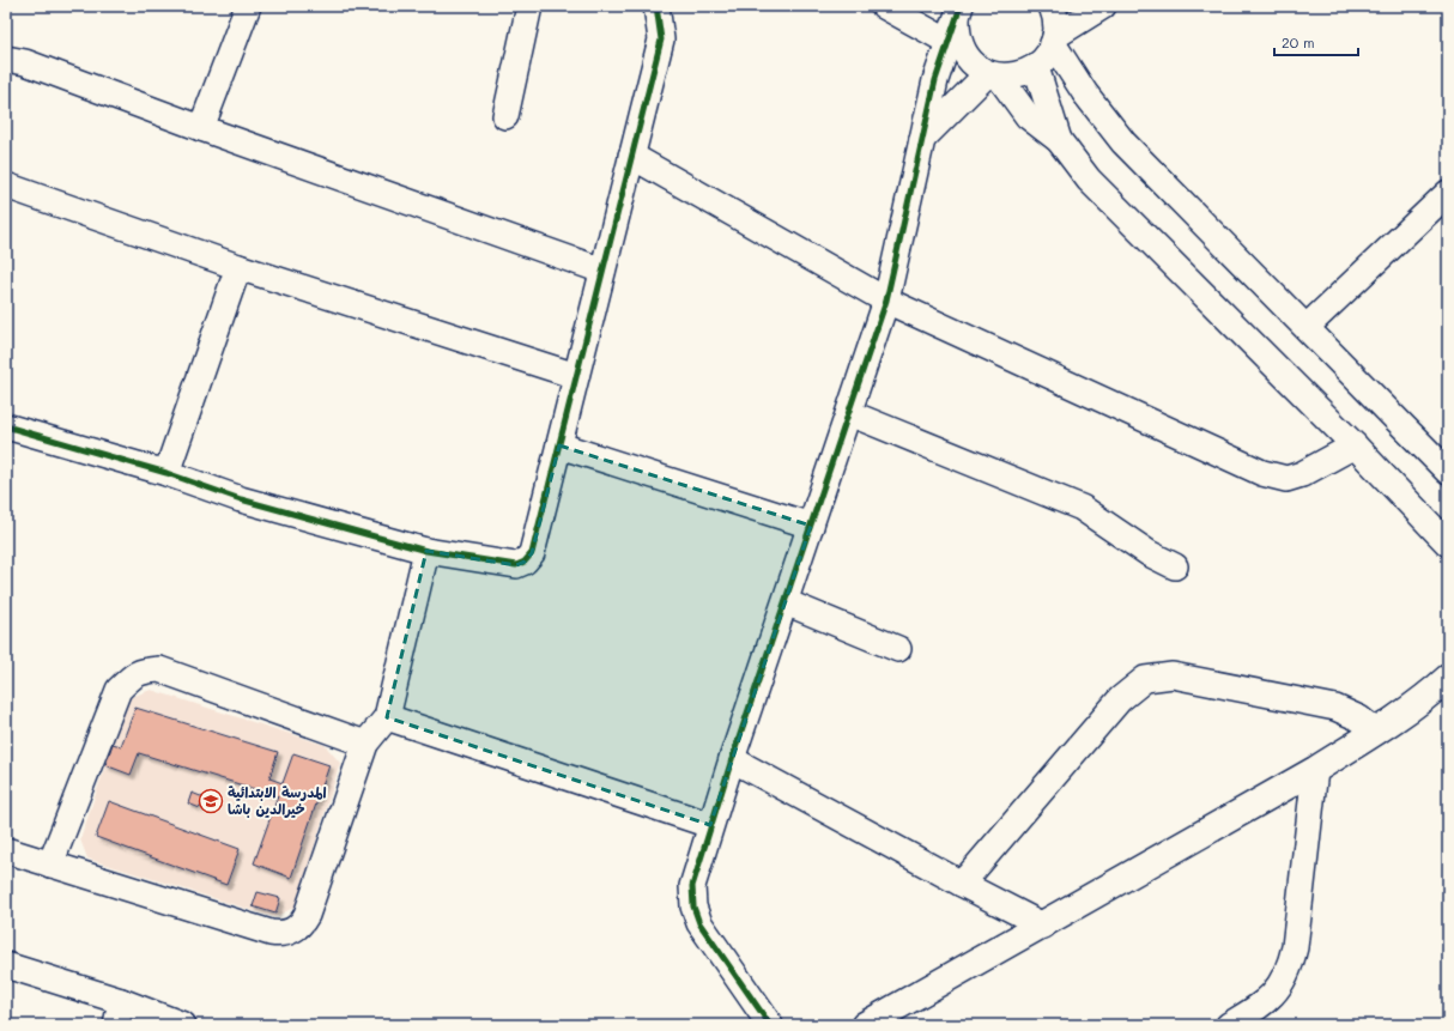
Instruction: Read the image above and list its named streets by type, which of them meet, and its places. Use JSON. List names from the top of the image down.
{
  "places": {
    "school or university": ["المدرسة الابتدائية خيرالدين باشا"]
  },
  "scale_bar": "20 m"
}
